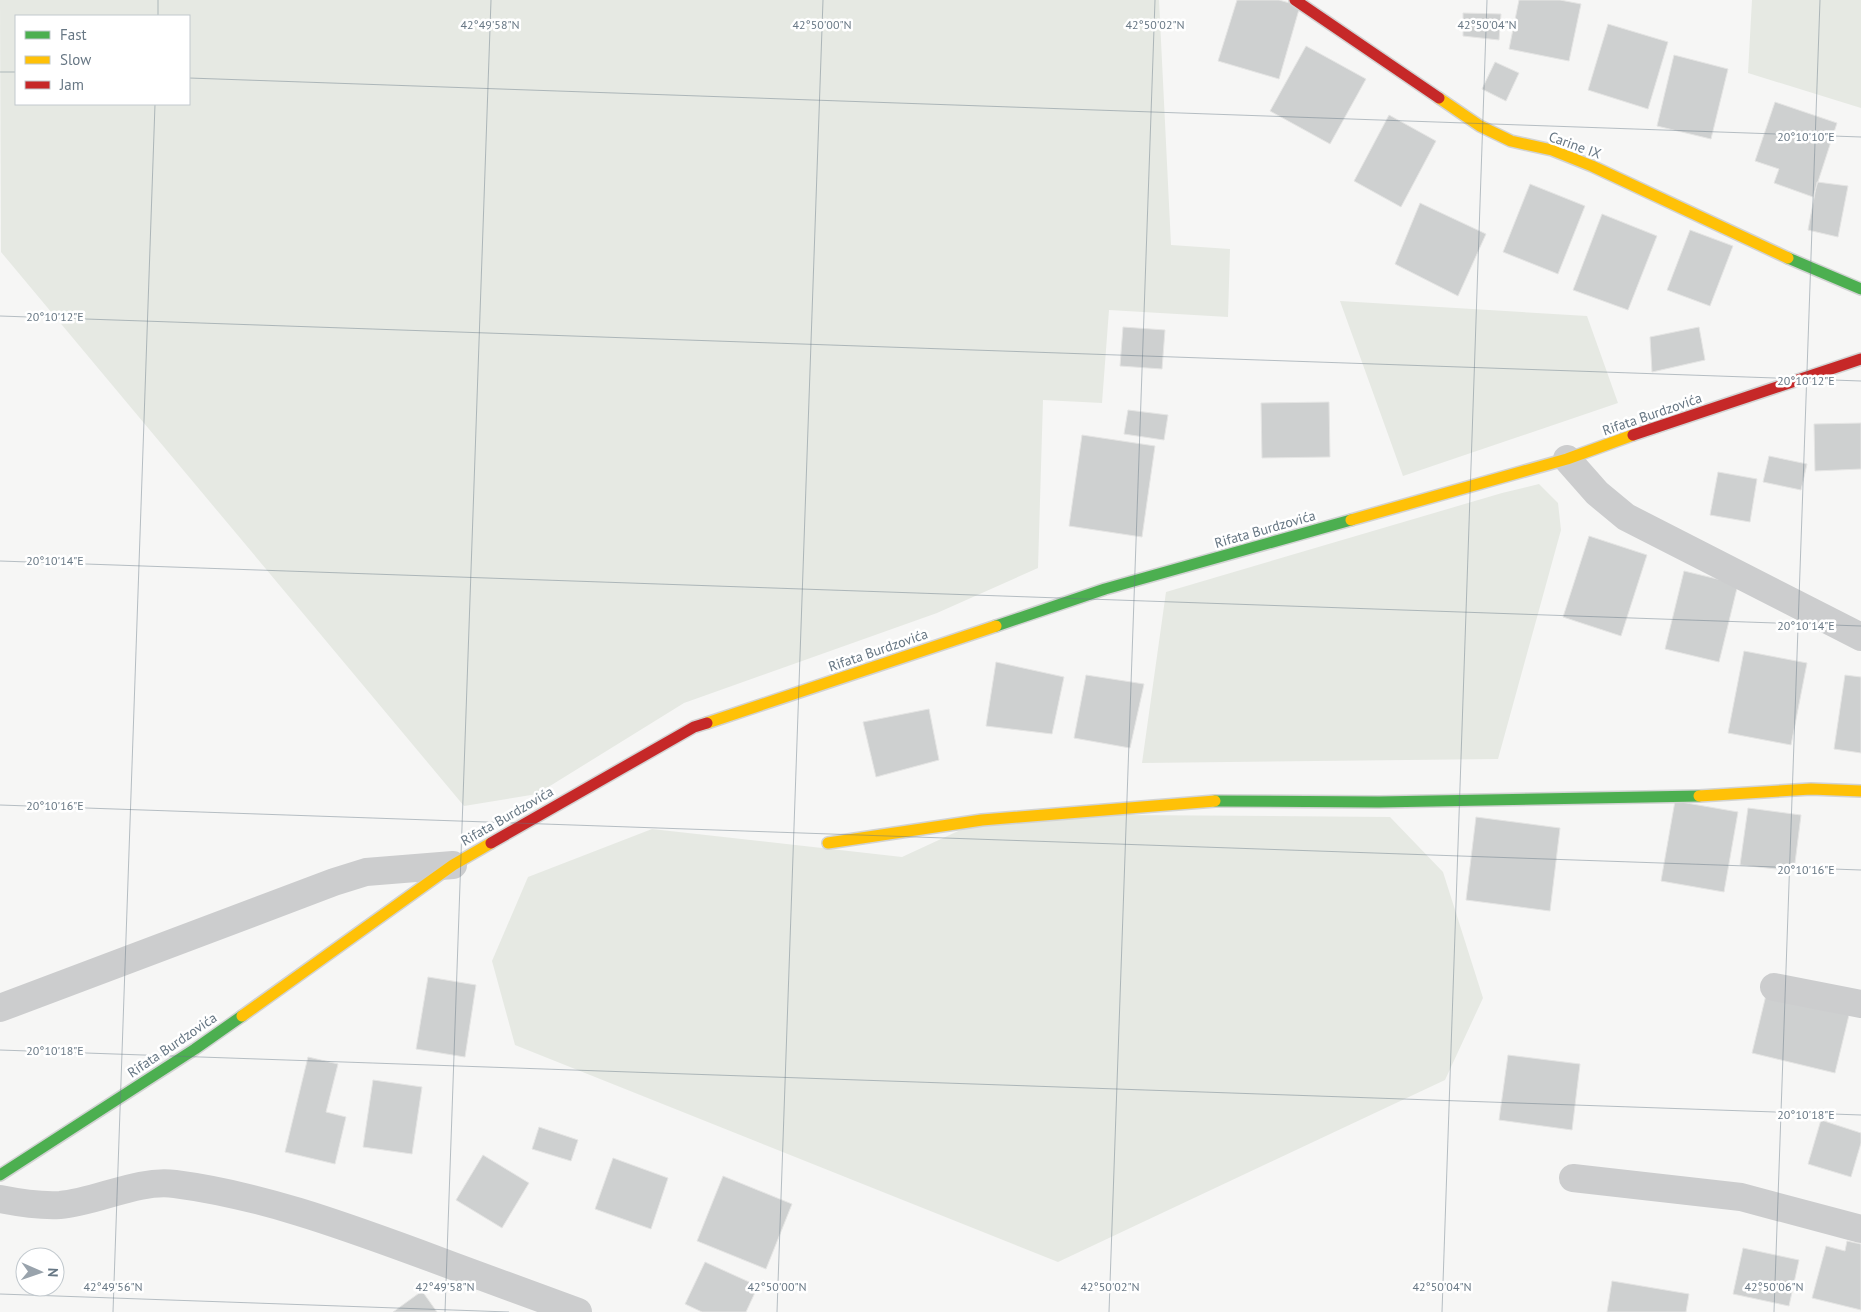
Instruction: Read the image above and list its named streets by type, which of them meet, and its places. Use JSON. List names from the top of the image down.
{
  "streets": {
    "street": ["Carine IX", "Rifata Burdzovića"]
  },
  "legend": ["Fast", "Slow", "Jam"],
  "north": "right",
  "coordinates": [
    "42°49'58\"N",
    "42°50'00\"N",
    "42°50'02\"N",
    "42°50'04\"N",
    "20°10'10\"E",
    "20°10'12\"E",
    "20°10'14\"E",
    "20°10'16\"E",
    "20°10'18\"E",
    "42°49'56\"N",
    "42°50'06\"N"
  ]
}
